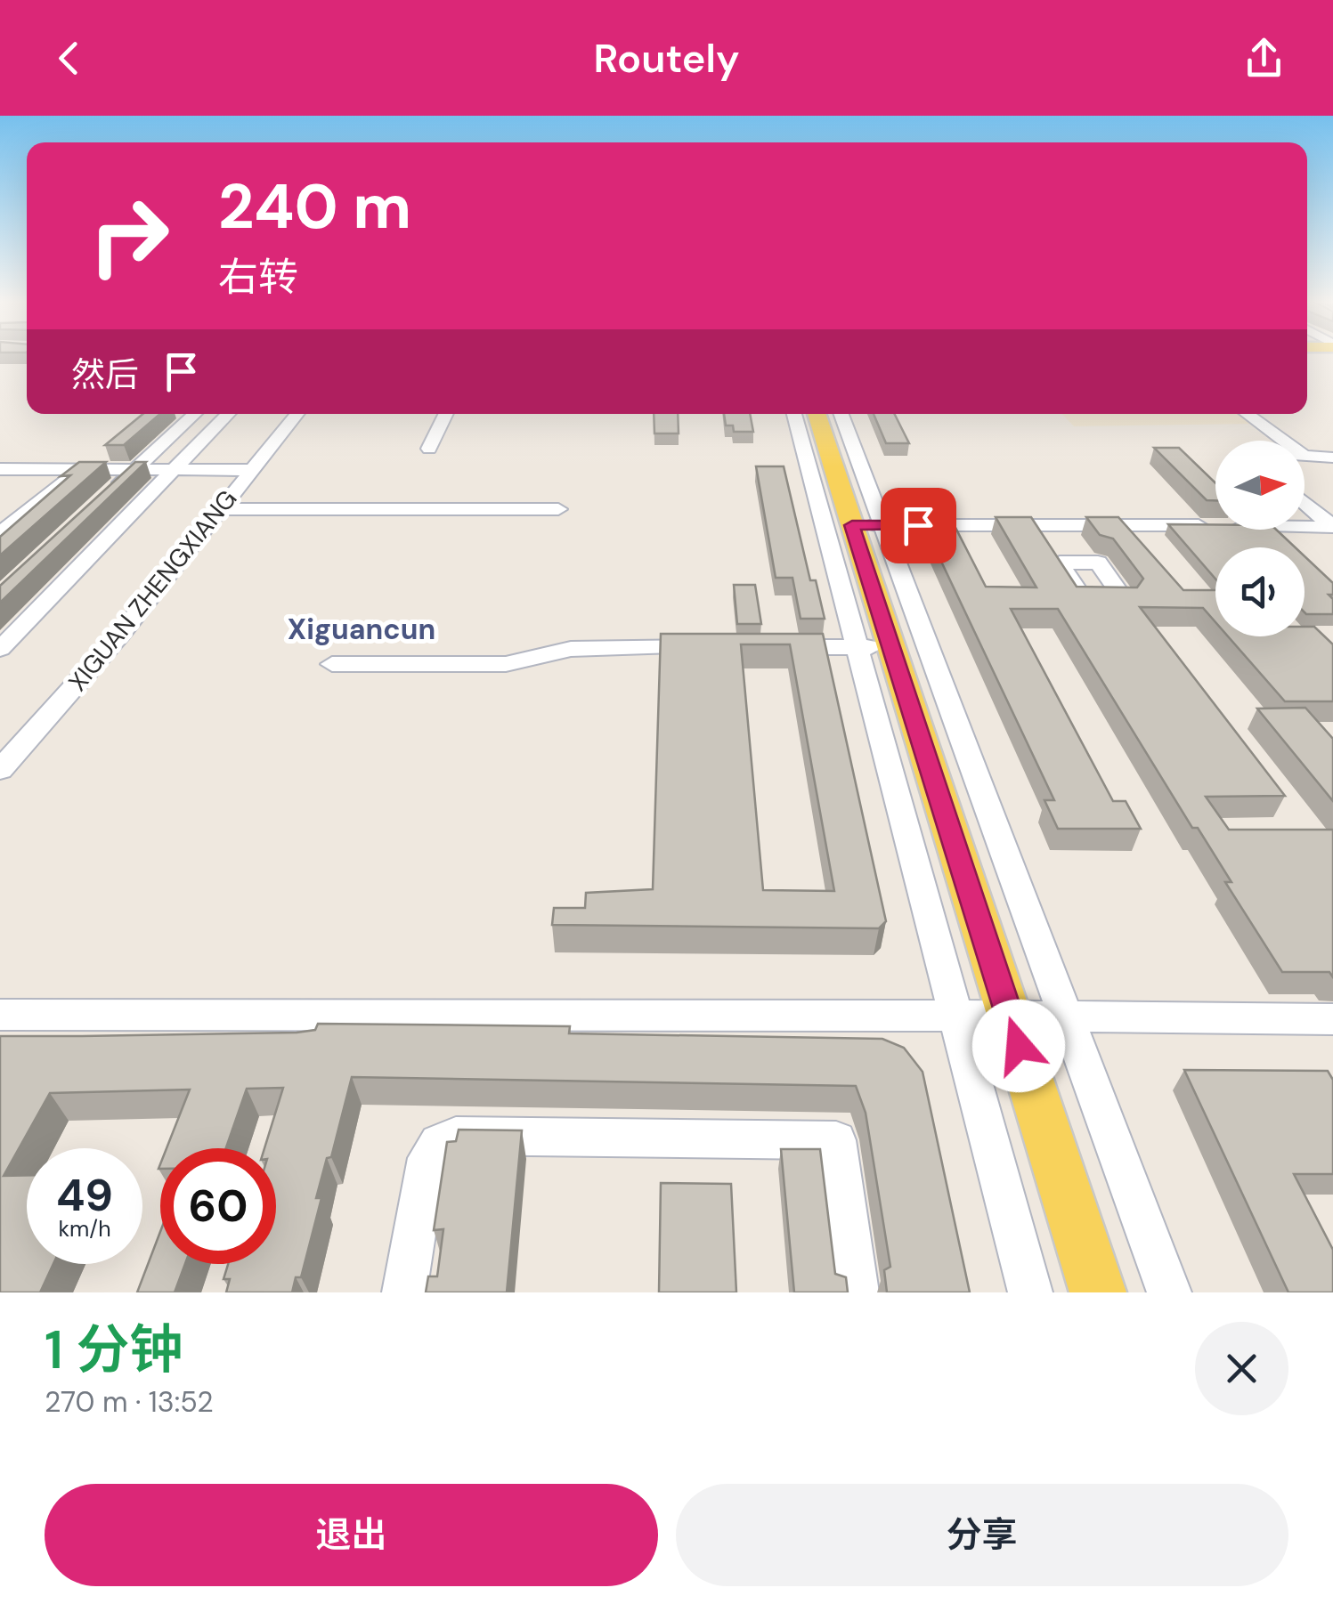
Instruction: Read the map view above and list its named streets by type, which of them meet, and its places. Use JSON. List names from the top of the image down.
{
  "streets": {
    "street": ["XIGUAN ZHENGXIANG"]
  },
  "districts": ["Xiguancun"],
  "north": "right",
  "page": {
    "header": "Routely",
    "turn": ["240 m", "右转"],
    "then": "然后",
    "speed": "49 km/h",
    "limit": "60",
    "heading": ["1 分钟", "270 m · 13:52"],
    "buttons": ["退出", "分享"]
  }
}
